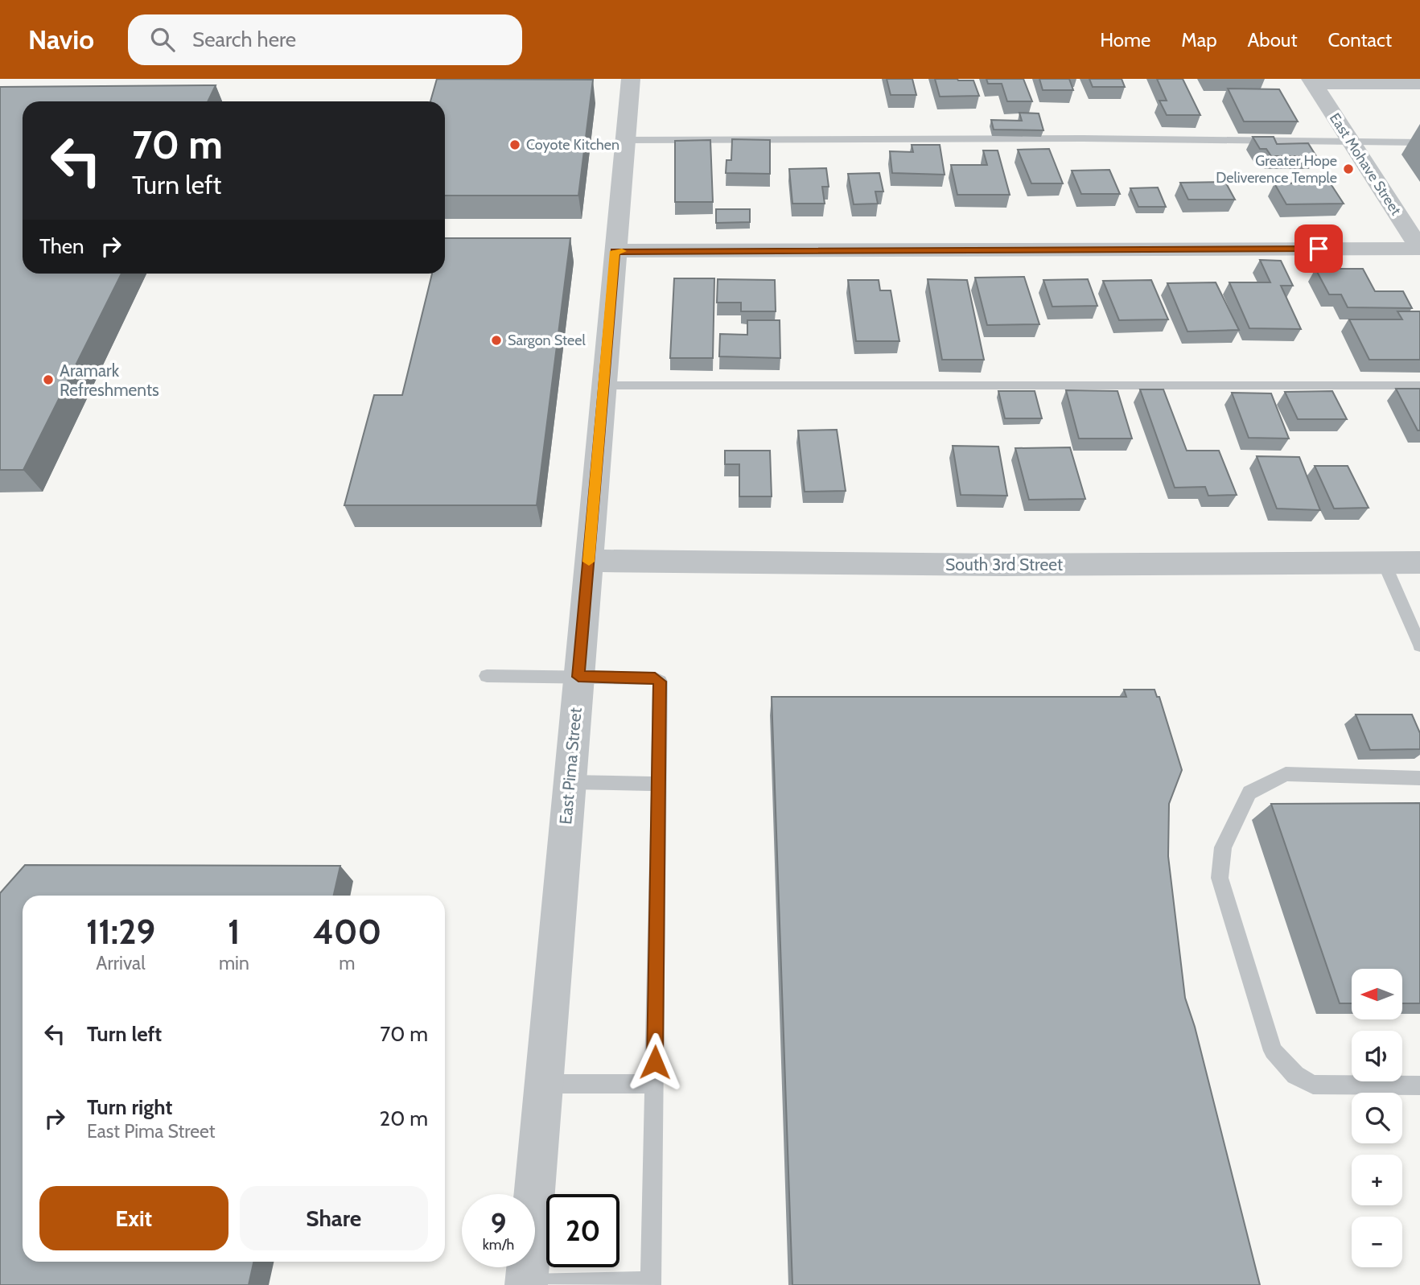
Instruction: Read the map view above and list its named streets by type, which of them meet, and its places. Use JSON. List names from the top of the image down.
{
  "streets": {
    "street": ["East Mohave Street", "South 3rd Street", "East Pima Street"]
  },
  "crossings": [
    ["South 3rd Street", "East Pima Street"]
  ],
  "places": [
    "Coyote Kitchen",
    "Greater Hope Deliverence Temple",
    "Sargon Steel",
    "Aramark Refreshments"
  ],
  "north": "left",
  "page": {
    "header": "Navio",
    "search": "Search here",
    "nav": [
      "Home",
      "Map",
      "About",
      "Contact"
    ],
    "turn": ["70 m", "Turn left"],
    "then": "Then",
    "eta": [
      "11:29",
      "Arrival",
      "1",
      "min",
      "400",
      "m"
    ],
    "map_buttons": ["+", "−"],
    "list": [
      {
        "name": "Turn left",
        "value": "70 m"
      },
      {
        "name": "Turn right",
        "note": "East Pima Street",
        "value": "20 m"
      }
    ],
    "buttons": ["Exit", "Share"],
    "speed": "9 km/h",
    "limit": "20"
  }
}
